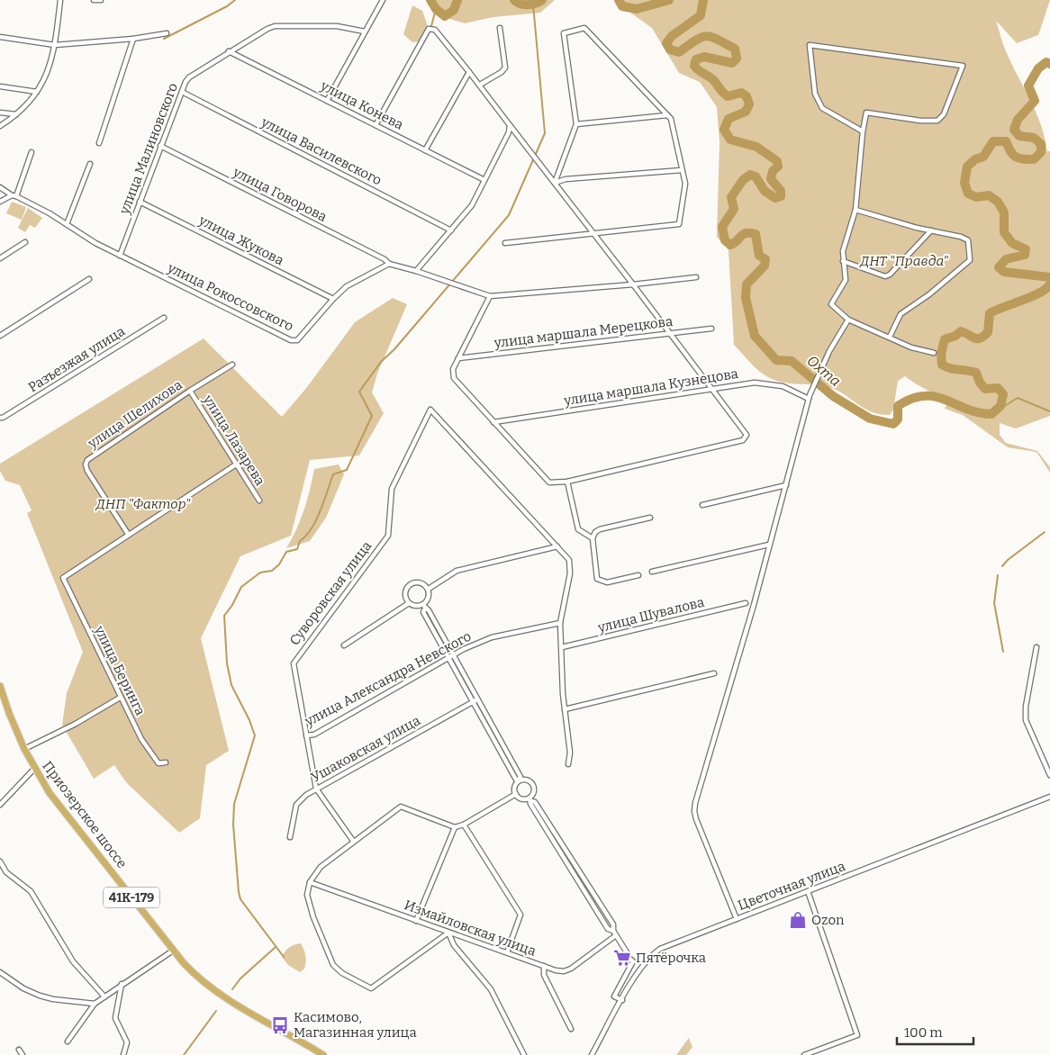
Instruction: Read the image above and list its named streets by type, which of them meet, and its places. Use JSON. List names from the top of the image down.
{
  "streets": {
    "main road": ["Приозерское шоссе", "41К-179"],
    "street": [
      "улица Конева",
      "улица Малиновского",
      "улица Василевского",
      "улица Говорова",
      "улица Жукова",
      "улица Рокоссовского",
      "улица маршала Мерецкова",
      "Разъезжая улица",
      "улица маршала Кузнецова",
      "улица Шелихова",
      "улица Лазарева",
      "Суворовская улица",
      "улица Шувалова",
      "улица Беринга",
      "улица Александра Невского",
      "Ушаковская улица",
      "Цветочная улица",
      "Измайловская улица"
    ]
  },
  "crossings": [
    ["улица Конева", "улица Малиновского"],
    ["улица Малиновского", "улица Василевского"],
    ["улица Малиновского", "улица Говорова"],
    ["улица Малиновского", "улица Жукова"],
    ["улица Малиновского", "улица Рокоссовского"],
    ["улица Говорова", "улица Рокоссовского"],
    ["улица Жукова", "улица Рокоссовского"],
    ["улица Шелихова", "улица Лазарева"],
    ["улица Шелихова", "улица Беринга"],
    ["Суворовская улица", "улица Александра Невского"],
    ["Суворовская улица", "Ушаковская улица"]
  ],
  "water": ["Охта"],
  "parks": ["ДНТ \"Правда\"", "ДНП \"Фактор\""],
  "places": {
    "shop": ["Ozon"],
    "supermarket": ["Пятёрочка"],
    "bus stop": ["Касимово, Магазинная улица"]
  },
  "scale_bar": "100 m"
}
